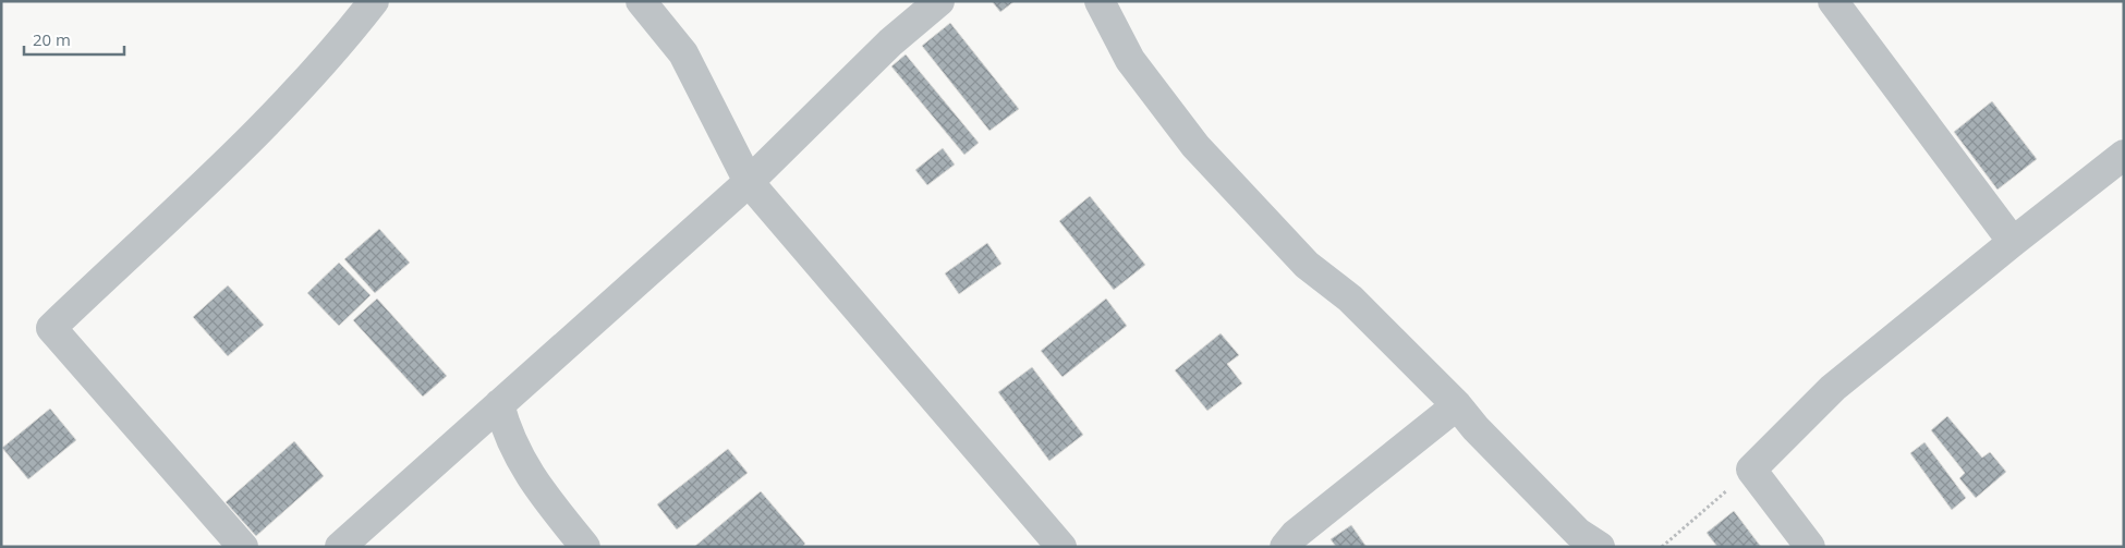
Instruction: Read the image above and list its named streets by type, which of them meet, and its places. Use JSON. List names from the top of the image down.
{
  "scale_bar": "20 m"
}
